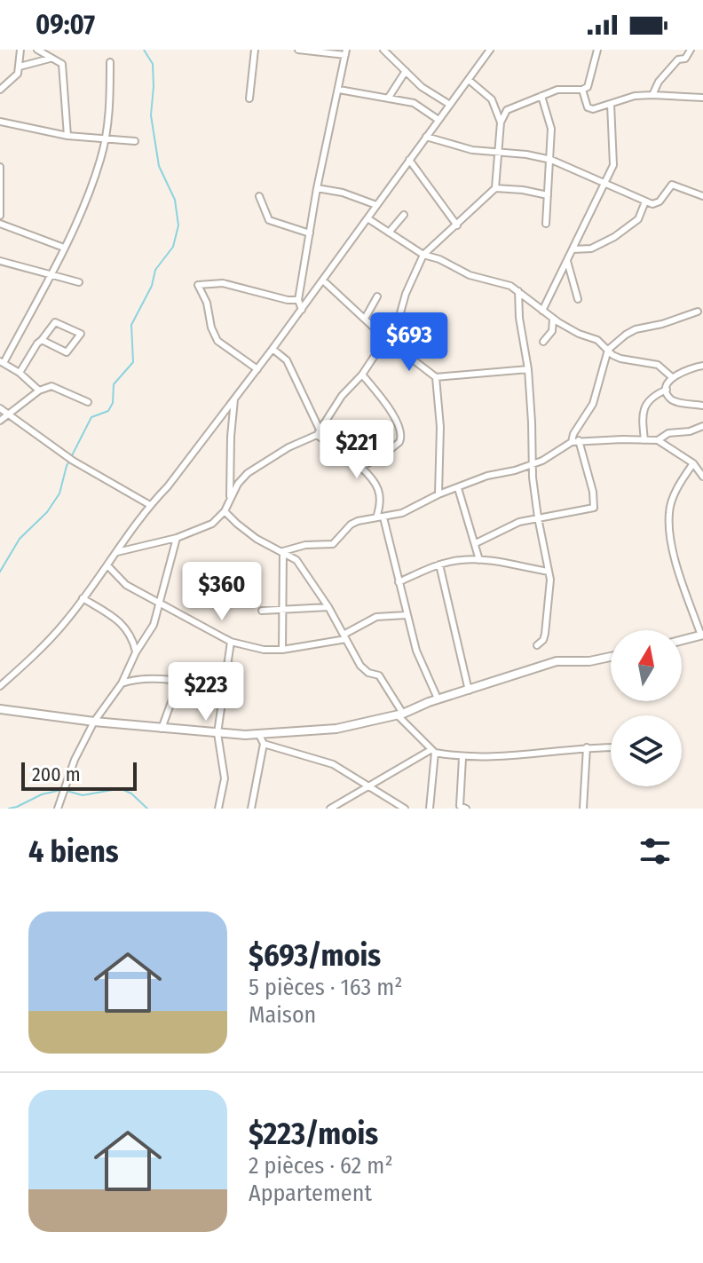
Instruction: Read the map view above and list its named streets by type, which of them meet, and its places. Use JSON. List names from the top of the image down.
{
  "scale_bar": "200 m",
  "north": "top",
  "page": {
    "status": "09:07",
    "price": [
      "$693",
      "$221",
      "$360",
      "$223"
    ],
    "scale": "200 m",
    "heading": "4 biens",
    "list": [
      {
        "name": "$693/mois",
        "note": "5 pièces · 163 m² · Maison"
      },
      {
        "name": "$223/mois",
        "note": "2 pièces · 62 m² · Appartement"
      }
    ]
  }
}
